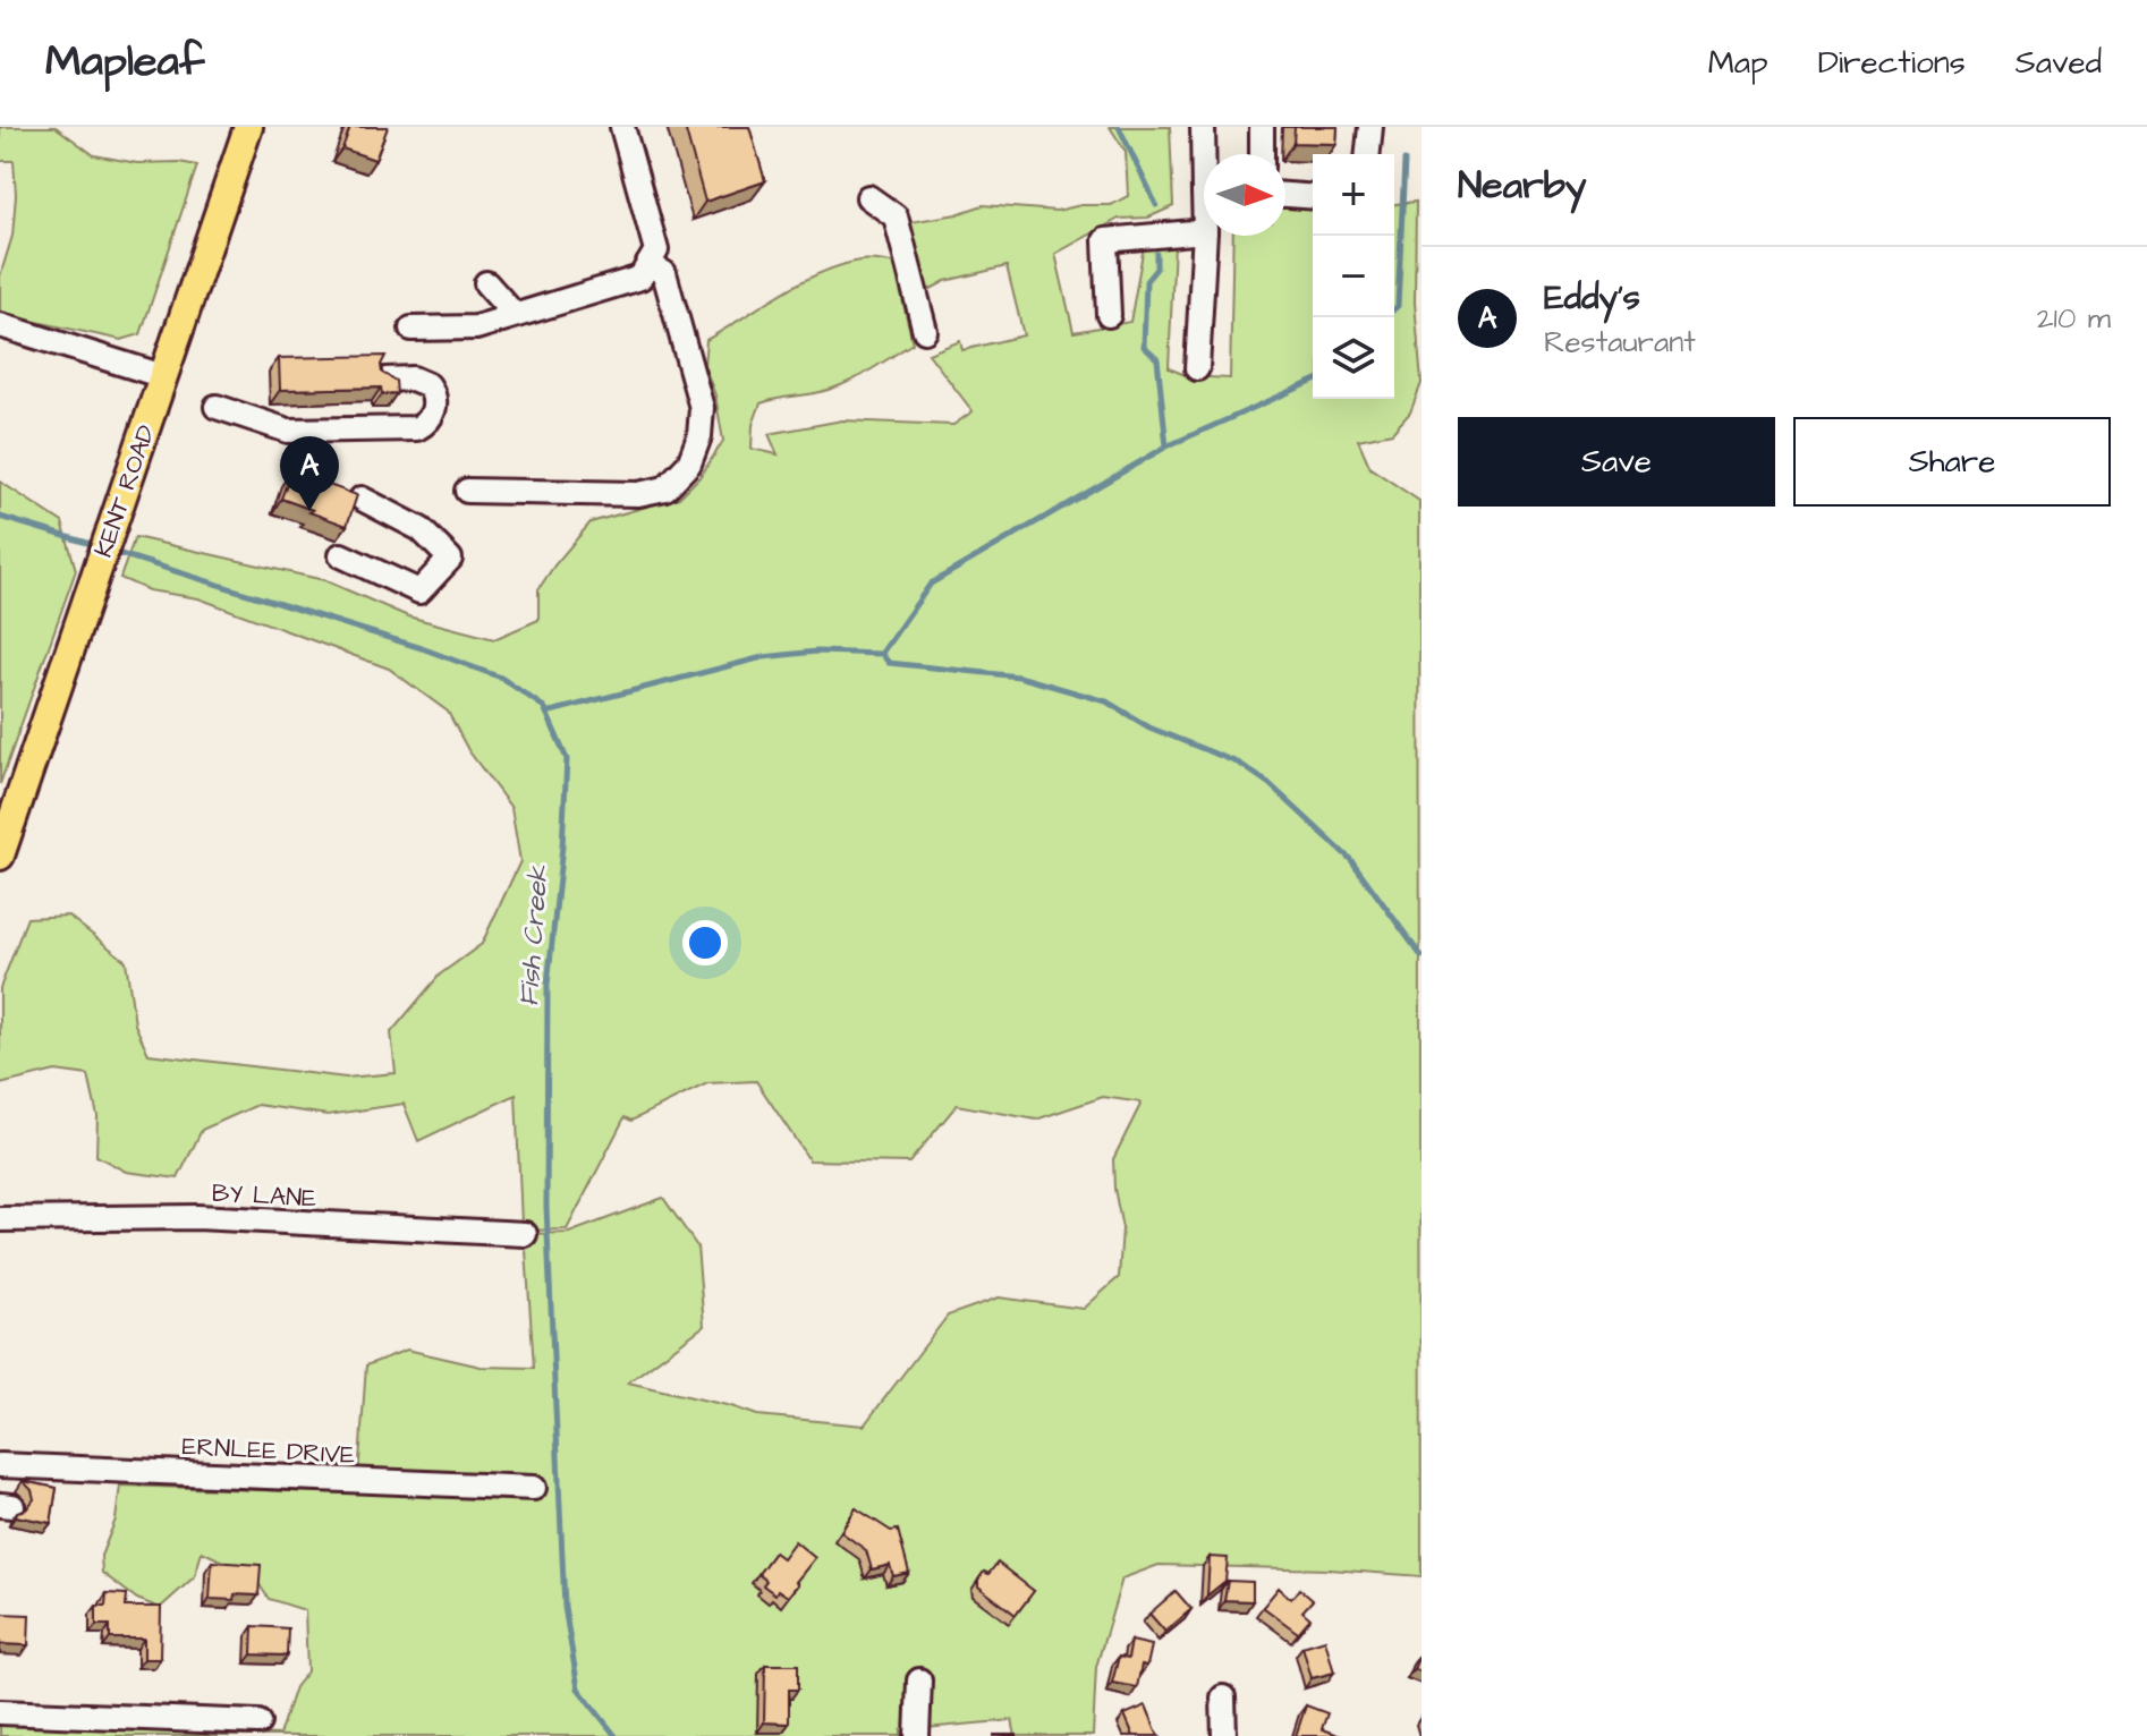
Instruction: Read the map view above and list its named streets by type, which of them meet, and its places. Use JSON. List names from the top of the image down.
{
  "streets": {
    "main road": ["KENT ROAD"],
    "street": ["BY LANE", "ERNLEE DRIVE"]
  },
  "water": ["Fish Creek"],
  "north": "right",
  "page": {
    "header": "Mapleaf",
    "nav": ["Map", "Directions", "Saved"],
    "heading": "Nearby",
    "map_buttons": ["+", "−"],
    "list": [
      {
        "mark": "A",
        "name": "Eddy's",
        "note": "Restaurant",
        "value": "210 m"
      }
    ],
    "buttons": ["Save", "Share"],
    "pins": "A"
  }
}
